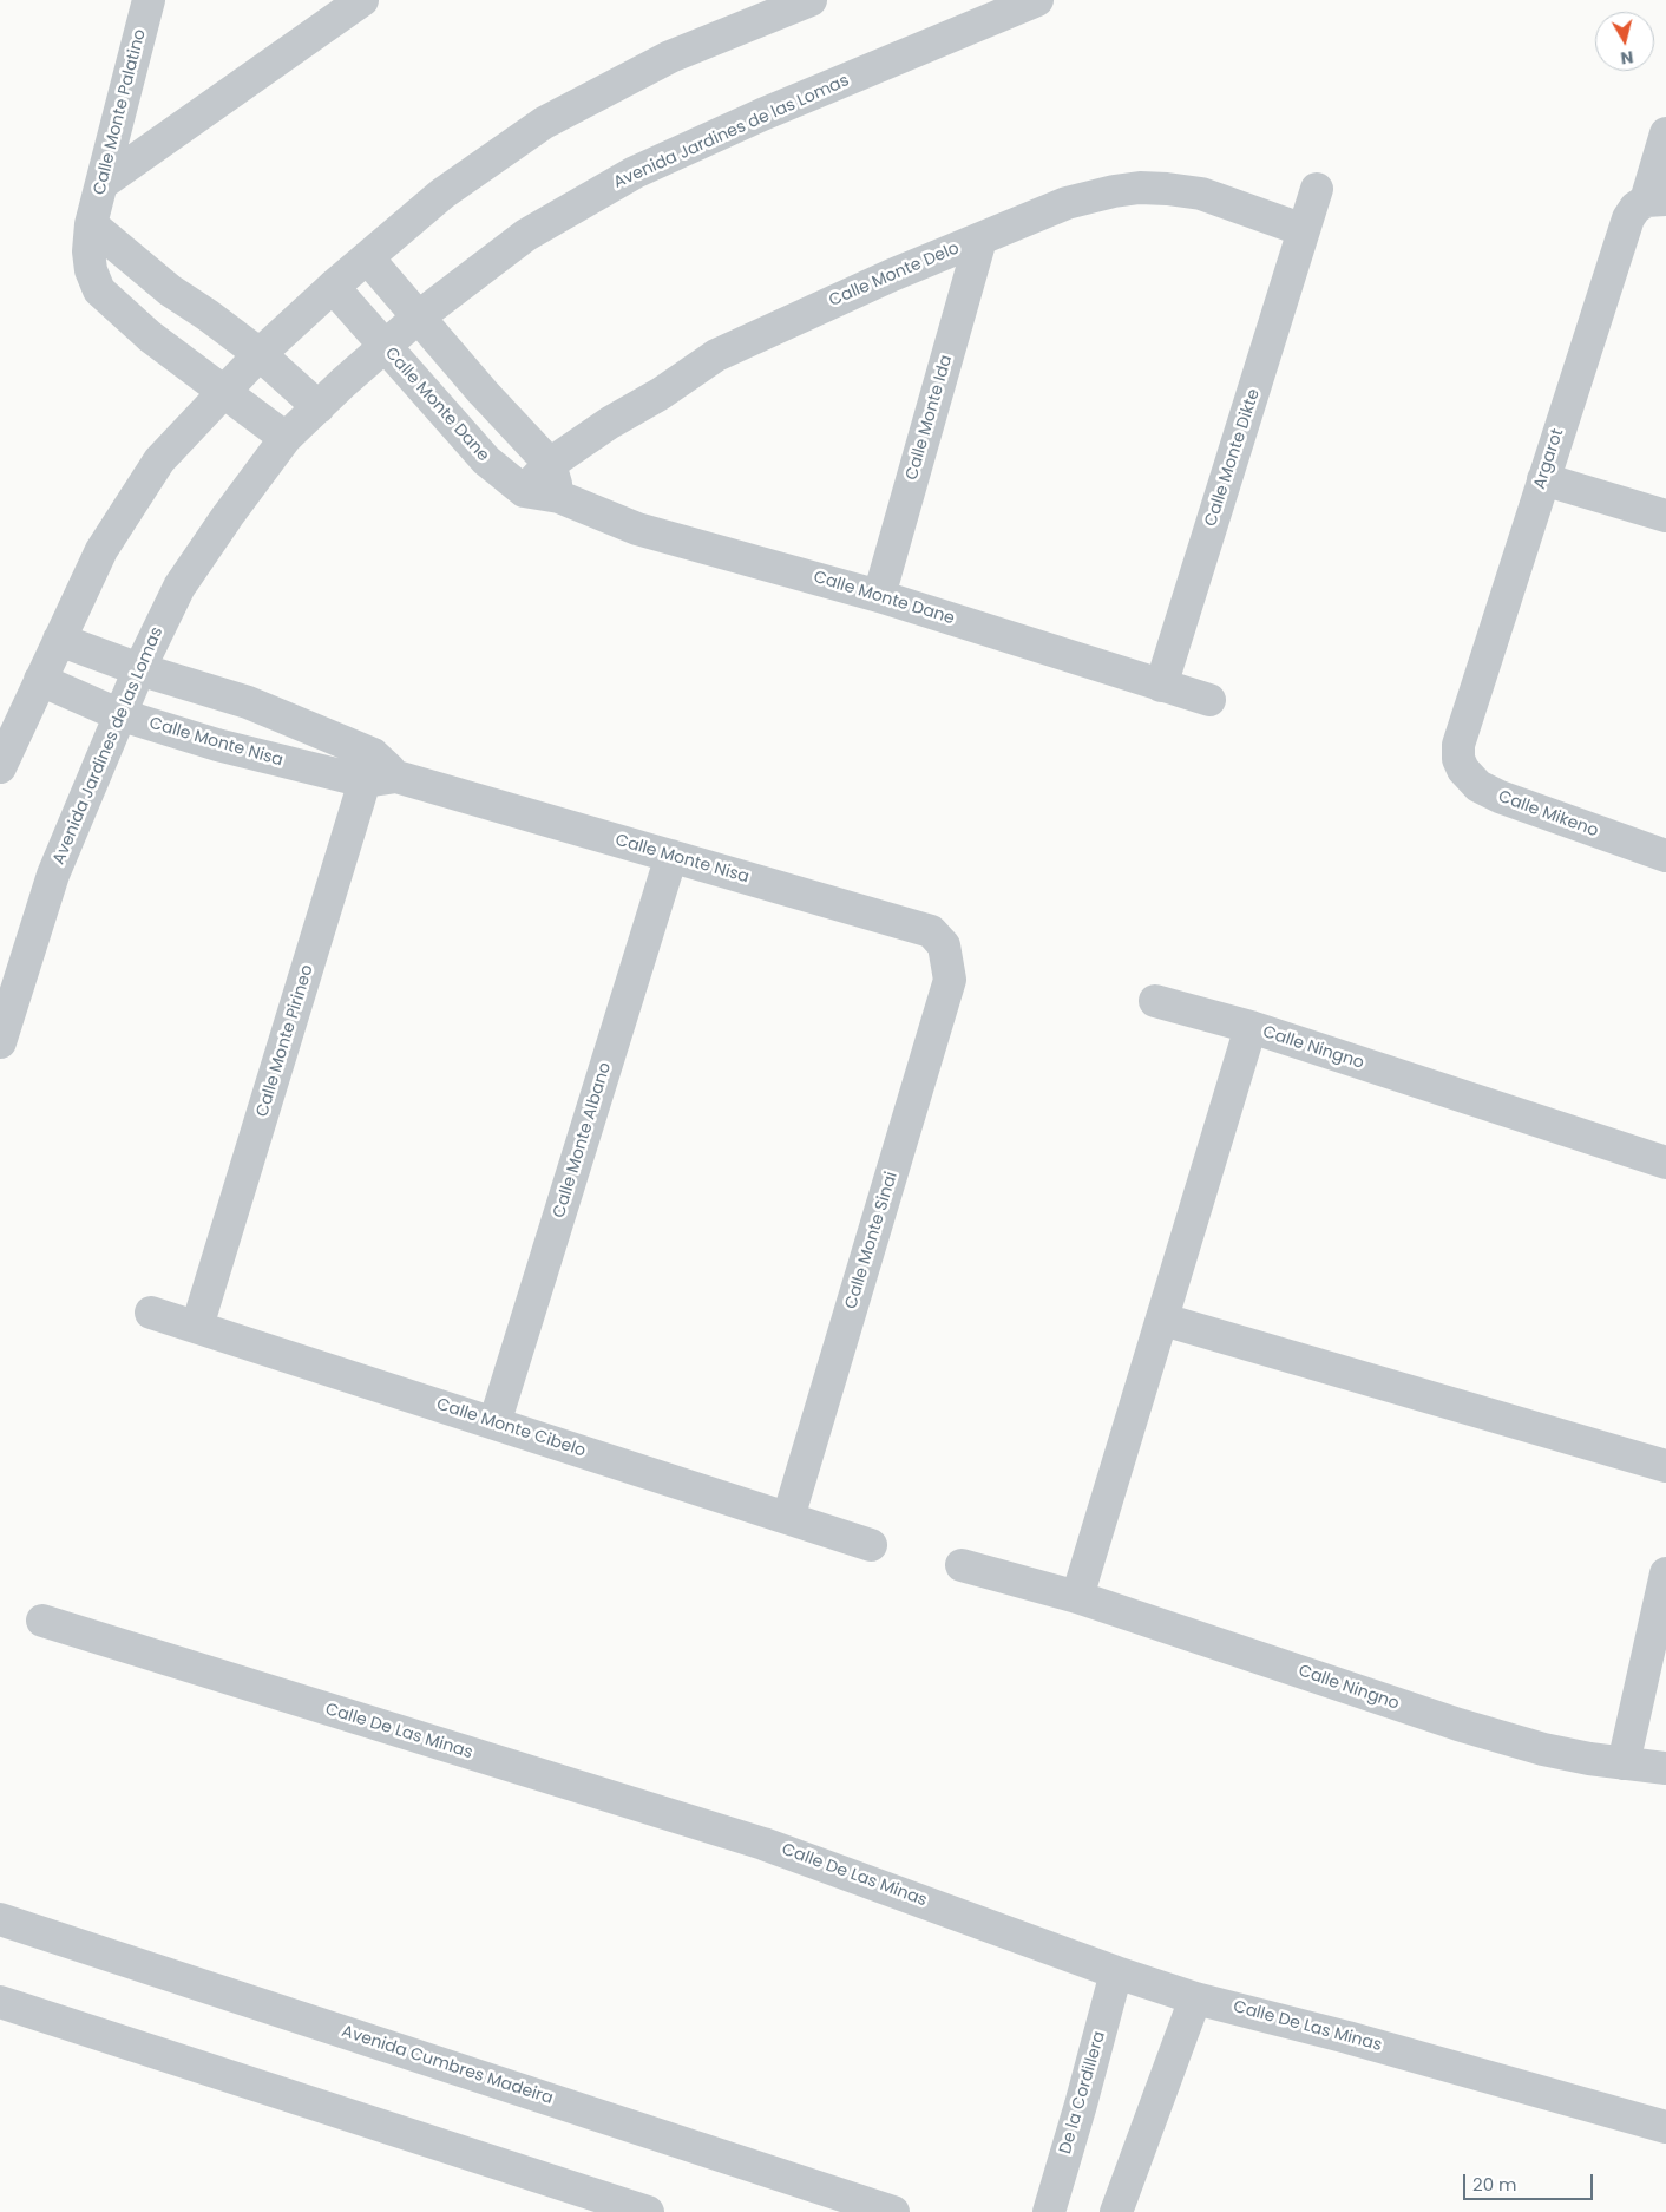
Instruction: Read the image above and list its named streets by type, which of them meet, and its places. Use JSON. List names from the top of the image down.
{
  "streets": {
    "street": [
      "Calle Monte Palatino",
      "Avenida Jardines de las Lomas",
      "Calle Monte Delo",
      "Calle Monte Dane",
      "Calle Monte Ida",
      "Calle Monte Dikte",
      "Argarot",
      "Calle Monte Nisa",
      "Calle Mikeno",
      "Calle Monte Pirineo",
      "Calle Ningno",
      "Calle Monte Albano",
      "Calle Monte Sinai",
      "Calle Monte Cibelo",
      "Calle De Las Minas",
      "Avenida Cumbres Madeira",
      "De la Cordillera"
    ]
  },
  "crossings": [
    ["Calle Monte Palatino", "Avenida Jardines de las Lomas"],
    ["Avenida Jardines de las Lomas", "Calle Monte Dane"],
    ["Avenida Jardines de las Lomas", "Calle Monte Nisa"],
    ["Calle Monte Delo", "Calle Monte Dane"],
    ["Calle Monte Delo", "Calle Monte Ida"],
    ["Calle Monte Delo", "Calle Monte Dikte"],
    ["Calle Monte Dane", "Calle Monte Ida"],
    ["Calle Monte Dane", "Calle Monte Dikte"],
    ["Argarot", "Calle Mikeno"],
    ["Calle Monte Nisa", "Calle Monte Pirineo"],
    ["Calle Monte Nisa", "Calle Monte Albano"],
    ["Calle Monte Nisa", "Calle Monte Sinai"],
    ["Calle Monte Pirineo", "Calle Monte Cibelo"],
    ["Calle Monte Albano", "Calle Monte Cibelo"],
    ["Calle Monte Sinai", "Calle Monte Cibelo"],
    ["Calle De Las Minas", "De la Cordillera"]
  ],
  "scale_bar": "20 m",
  "north": "bottom"
}
